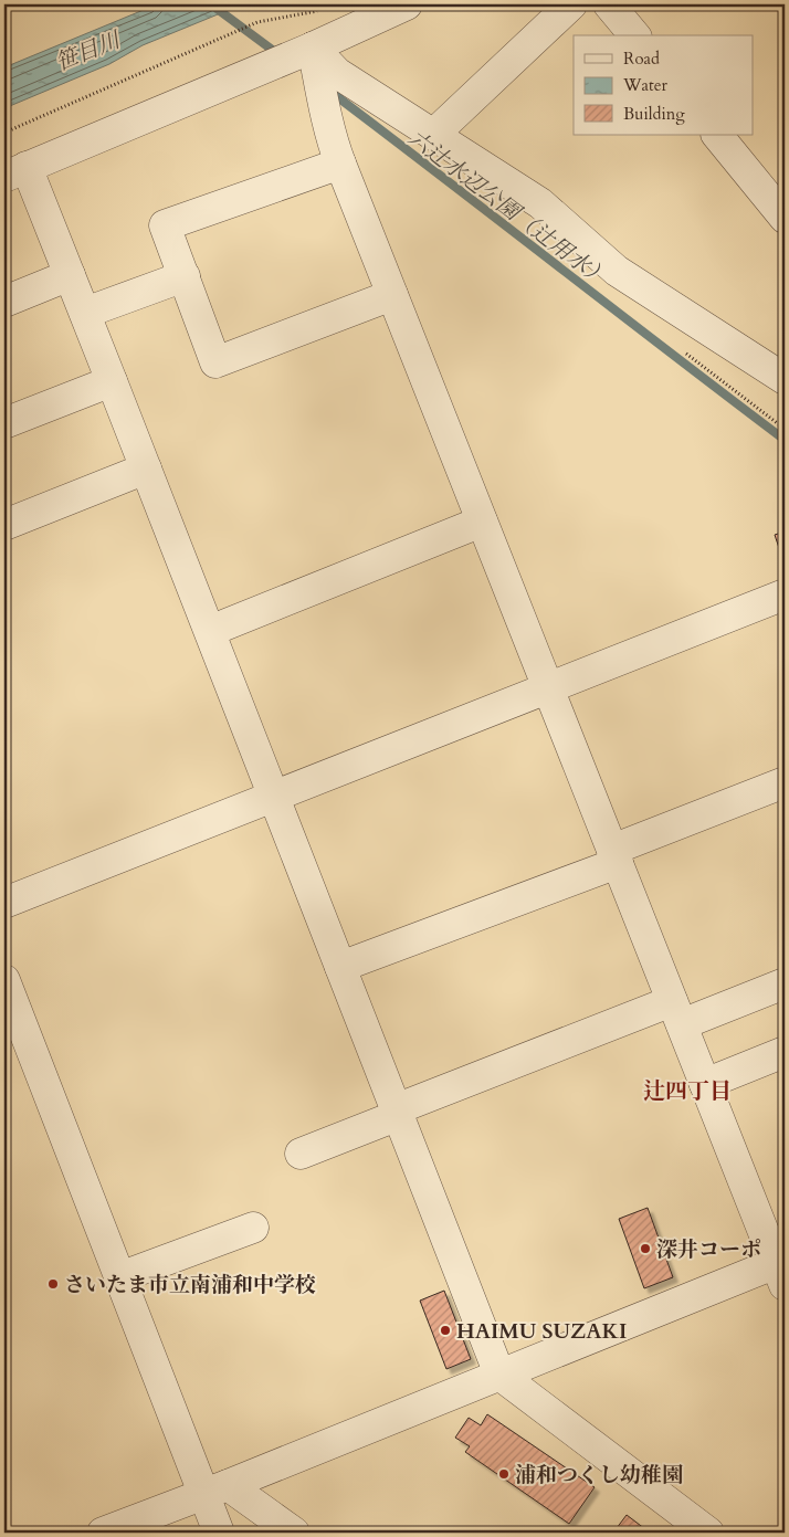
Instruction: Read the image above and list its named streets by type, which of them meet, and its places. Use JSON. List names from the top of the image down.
{
  "districts": ["辻四丁目"],
  "water": ["笹目川", "六辻水辺公園（辻用水）"],
  "places": [
    "深井コーポ",
    "さいたま市立南浦和中学校",
    "HAIMU SUZAKI",
    "浦和つくし幼稚園"
  ],
  "legend": ["Road", "Water", "Building"]
}
